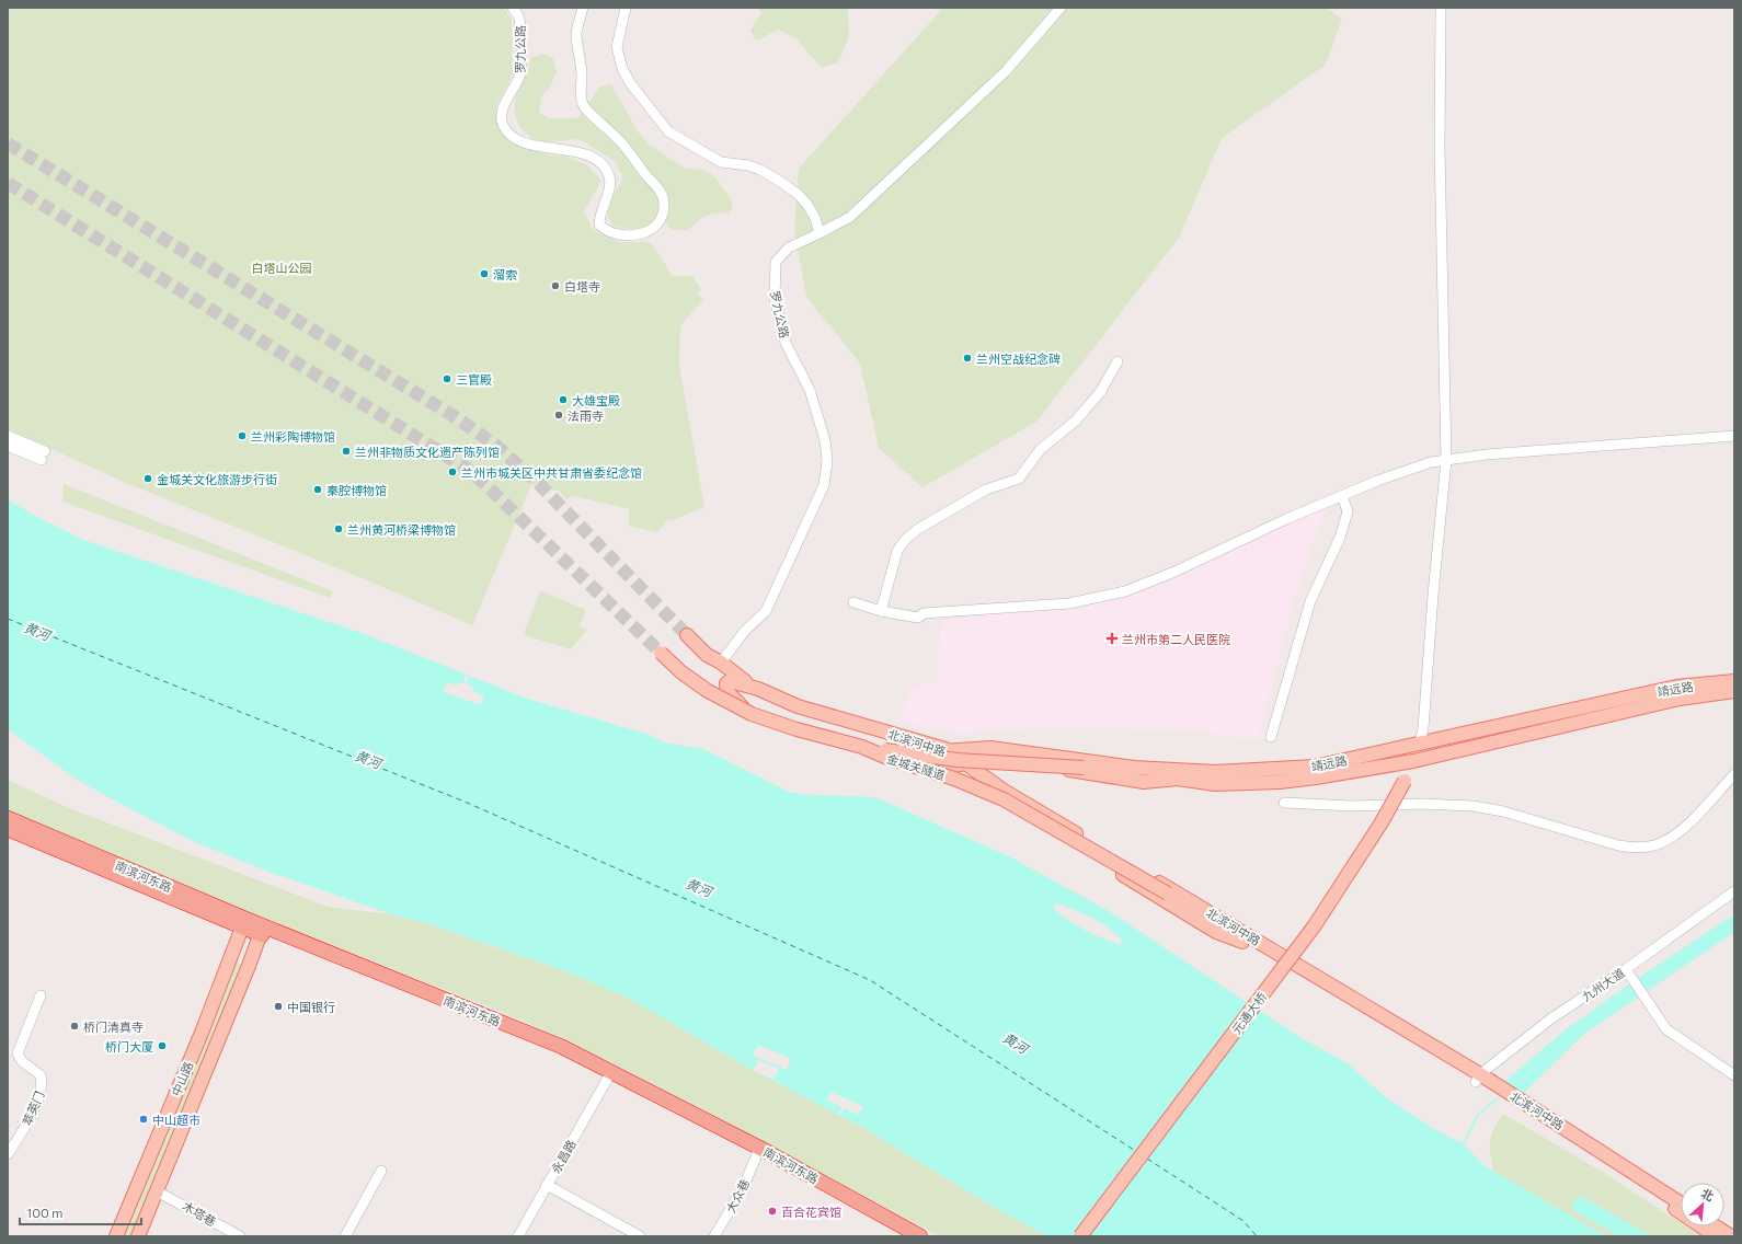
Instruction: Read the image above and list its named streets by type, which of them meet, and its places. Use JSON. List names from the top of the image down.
{
  "streets": {
    "highway": ["南滨河东路"],
    "main road": [
      "靖远路",
      "北滨河中路",
      "金城关隧道",
      "元通大桥",
      "中山路"
    ],
    "street": [
      "罗九公路",
      "九州大道",
      "萃英门",
      "永昌路",
      "大众巷",
      "木塔巷"
    ]
  },
  "crossings": [
    ["靖远路", "北滨河中路"],
    ["靖远路", "元通大桥"],
    ["北滨河中路", "金城关隧道"],
    ["北滨河中路", "九州大道"],
    ["南滨河东路", "中山路"],
    ["南滨河东路", "永昌路"],
    ["南滨河东路", "大众巷"],
    ["中山路", "木塔巷"]
  ],
  "water": ["黄河"],
  "parks": ["白塔山公园"],
  "places": {
    "other": [
      "溜索",
      "白塔寺",
      "兰州空战纪念碑",
      "三官殿",
      "大雄宝殿",
      "法雨寺",
      "兰州彩陶博物馆",
      "兰州非物质文化遗产陈列馆",
      "兰州市城关区中共甘肃省委纪念馆",
      "金城关文化旅游步行街",
      "秦腔博物馆",
      "兰州黄河桥梁博物馆",
      "中国银行",
      "桥门清真寺",
      "桥门大厦",
      "中山超市",
      "百合花宾馆"
    ],
    "health": ["兰州市第二人民医院"]
  },
  "scale_bar": "100 m",
  "north": "top right"
}
